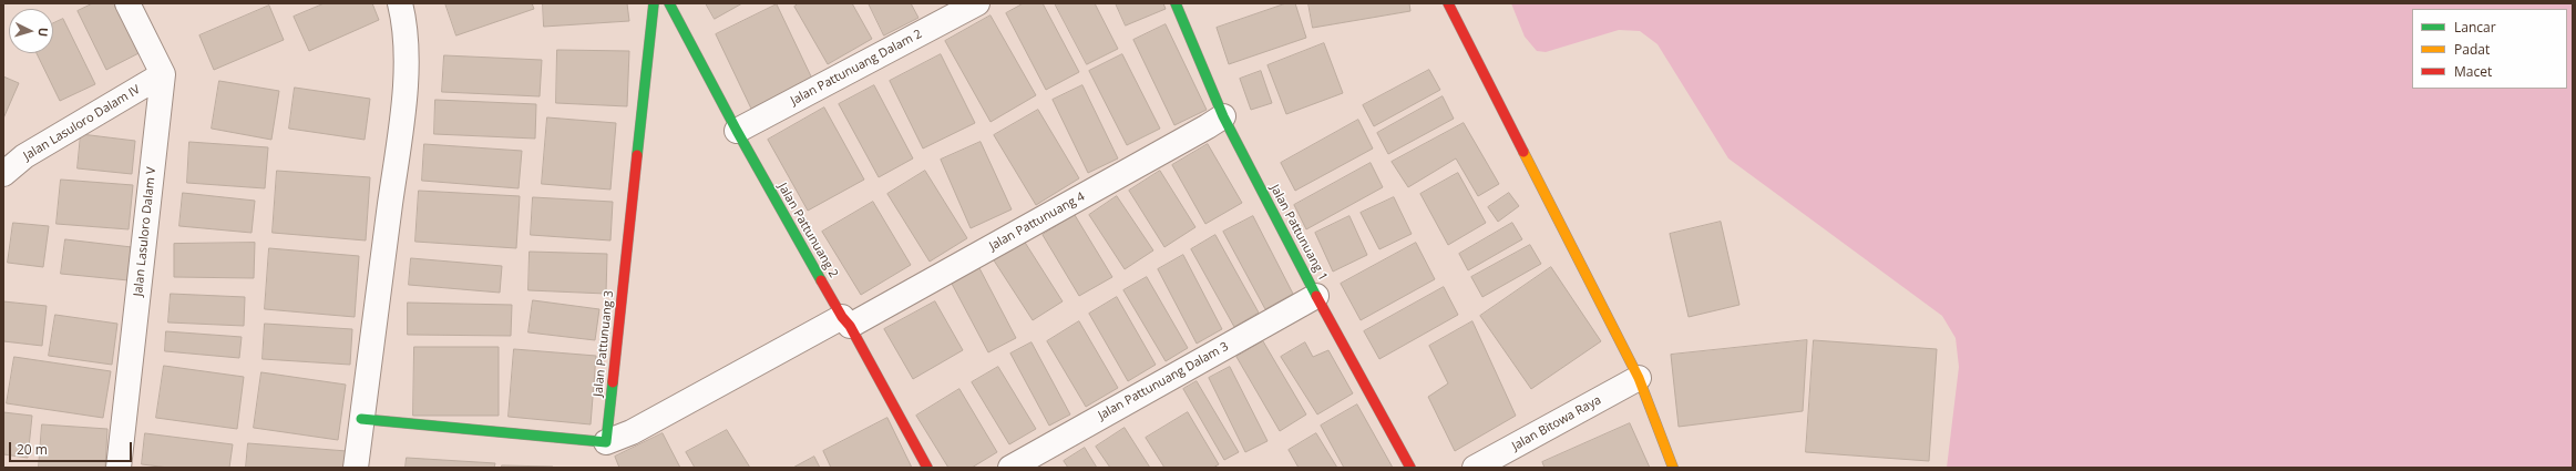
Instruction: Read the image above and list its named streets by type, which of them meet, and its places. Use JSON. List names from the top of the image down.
{
  "streets": {
    "street": [
      "Jalan Pattunuang Dalam 2",
      "Jalan Lasuloro Dalam IV",
      "Jalan Pattunuang 4",
      "Jalan Pattunuang 2",
      "Jalan Lasuloro Dalam V",
      "Jalan Pattunuang 1",
      "Jalan Pattunuang 3",
      "Jalan Pattunuang Dalam 3",
      "Jalan Bitowa Raya"
    ]
  },
  "crossings": [
    ["Jalan Pattunuang Dalam 2", "Jalan Pattunuang 2"],
    ["Jalan Lasuloro Dalam IV", "Jalan Lasuloro Dalam V"],
    ["Jalan Pattunuang 4", "Jalan Pattunuang 2"],
    ["Jalan Pattunuang 4", "Jalan Pattunuang 1"],
    ["Jalan Pattunuang 4", "Jalan Pattunuang 3"],
    ["Jalan Pattunuang 1", "Jalan Pattunuang Dalam 3"]
  ],
  "legend": ["Lancar", "Padat", "Macet"],
  "scale_bar": "20 m",
  "north": "right"
}
